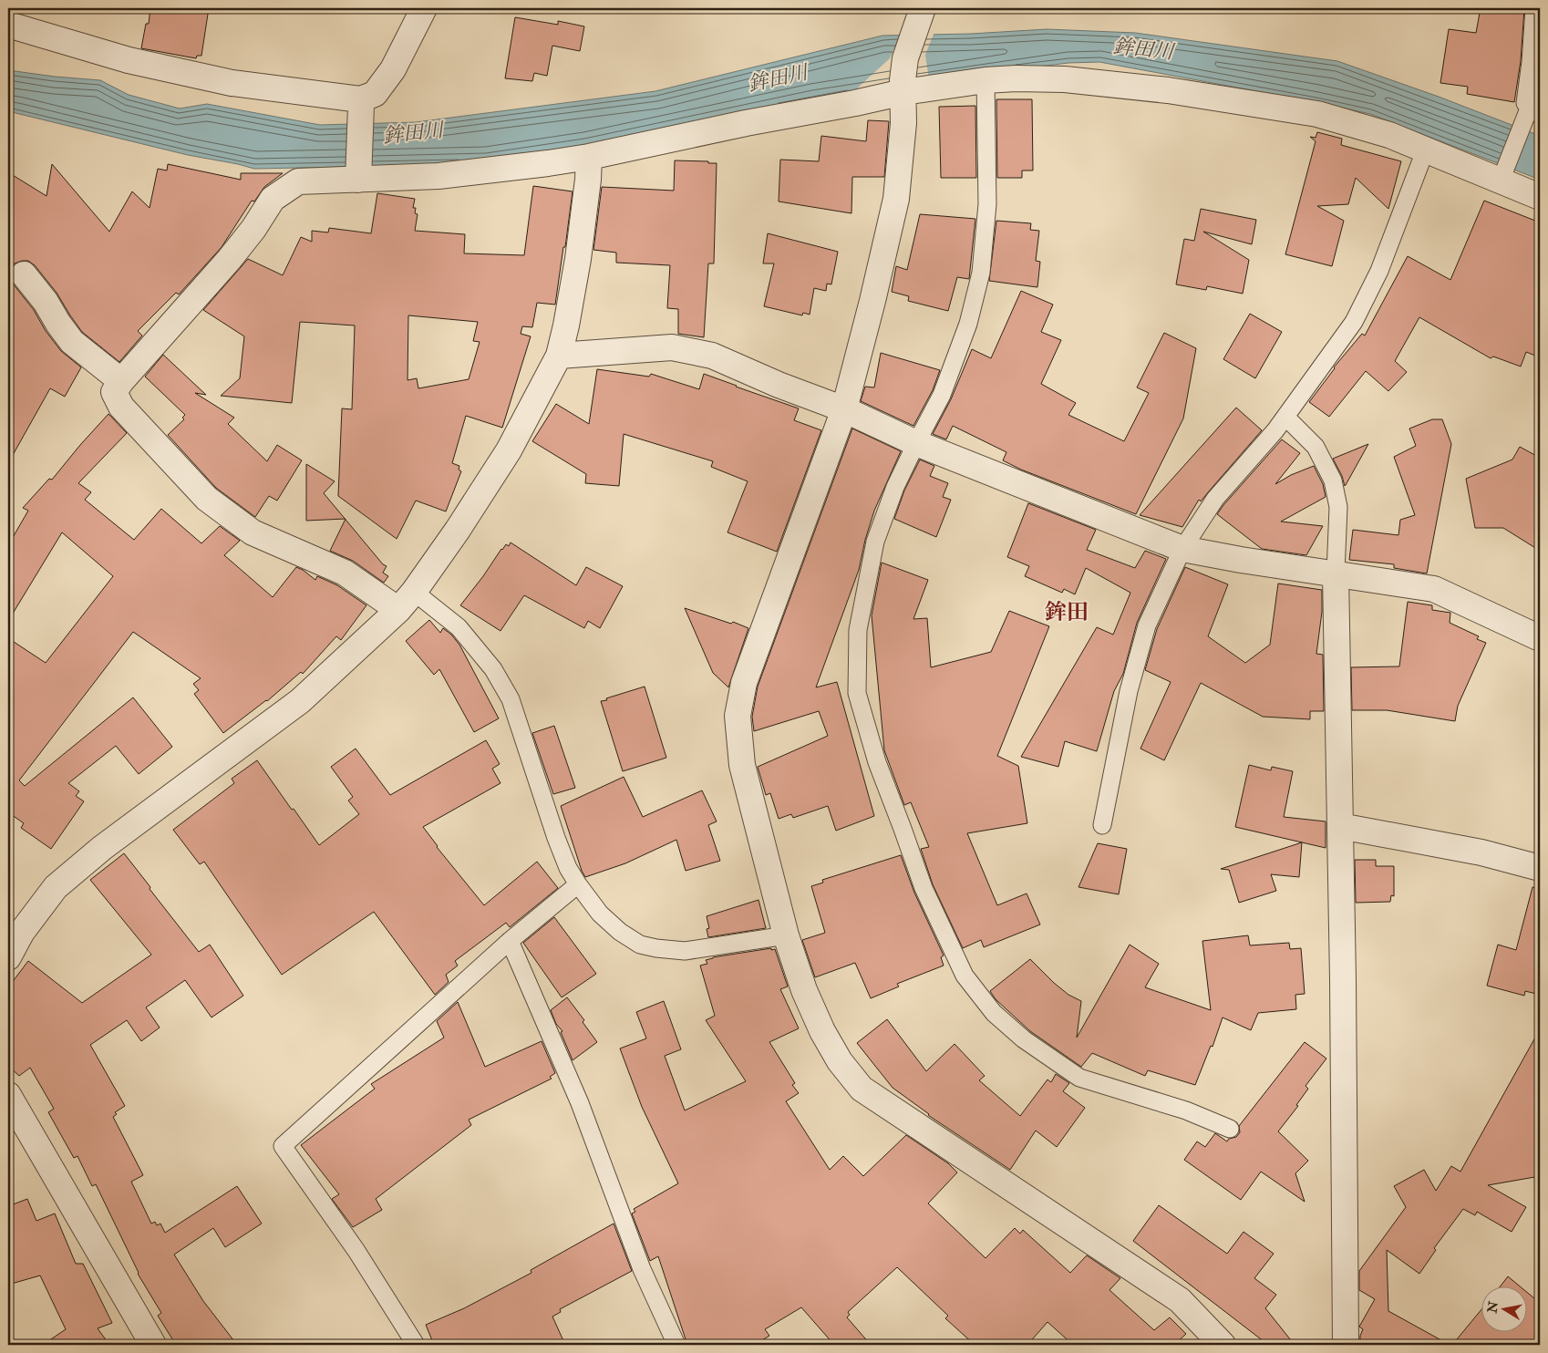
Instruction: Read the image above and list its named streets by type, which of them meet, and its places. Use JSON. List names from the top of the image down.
{
  "districts": ["鉾田"],
  "water": ["鉾田川"],
  "north": "left"
}
